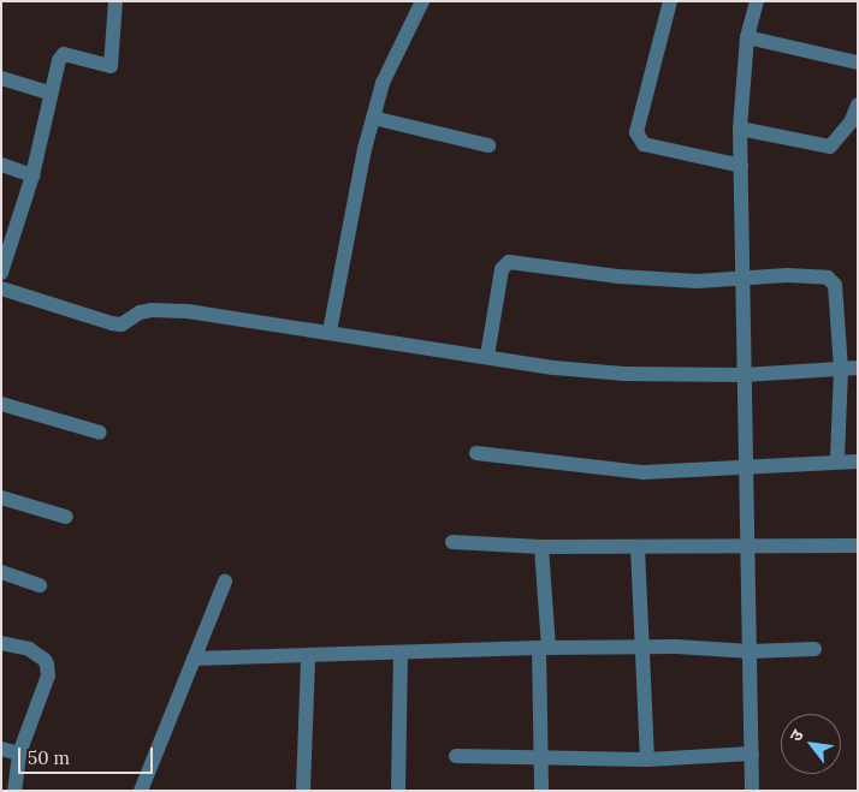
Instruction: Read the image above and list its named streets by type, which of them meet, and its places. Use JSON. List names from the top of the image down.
{
  "scale_bar": "50 m",
  "north": "top left"
}
